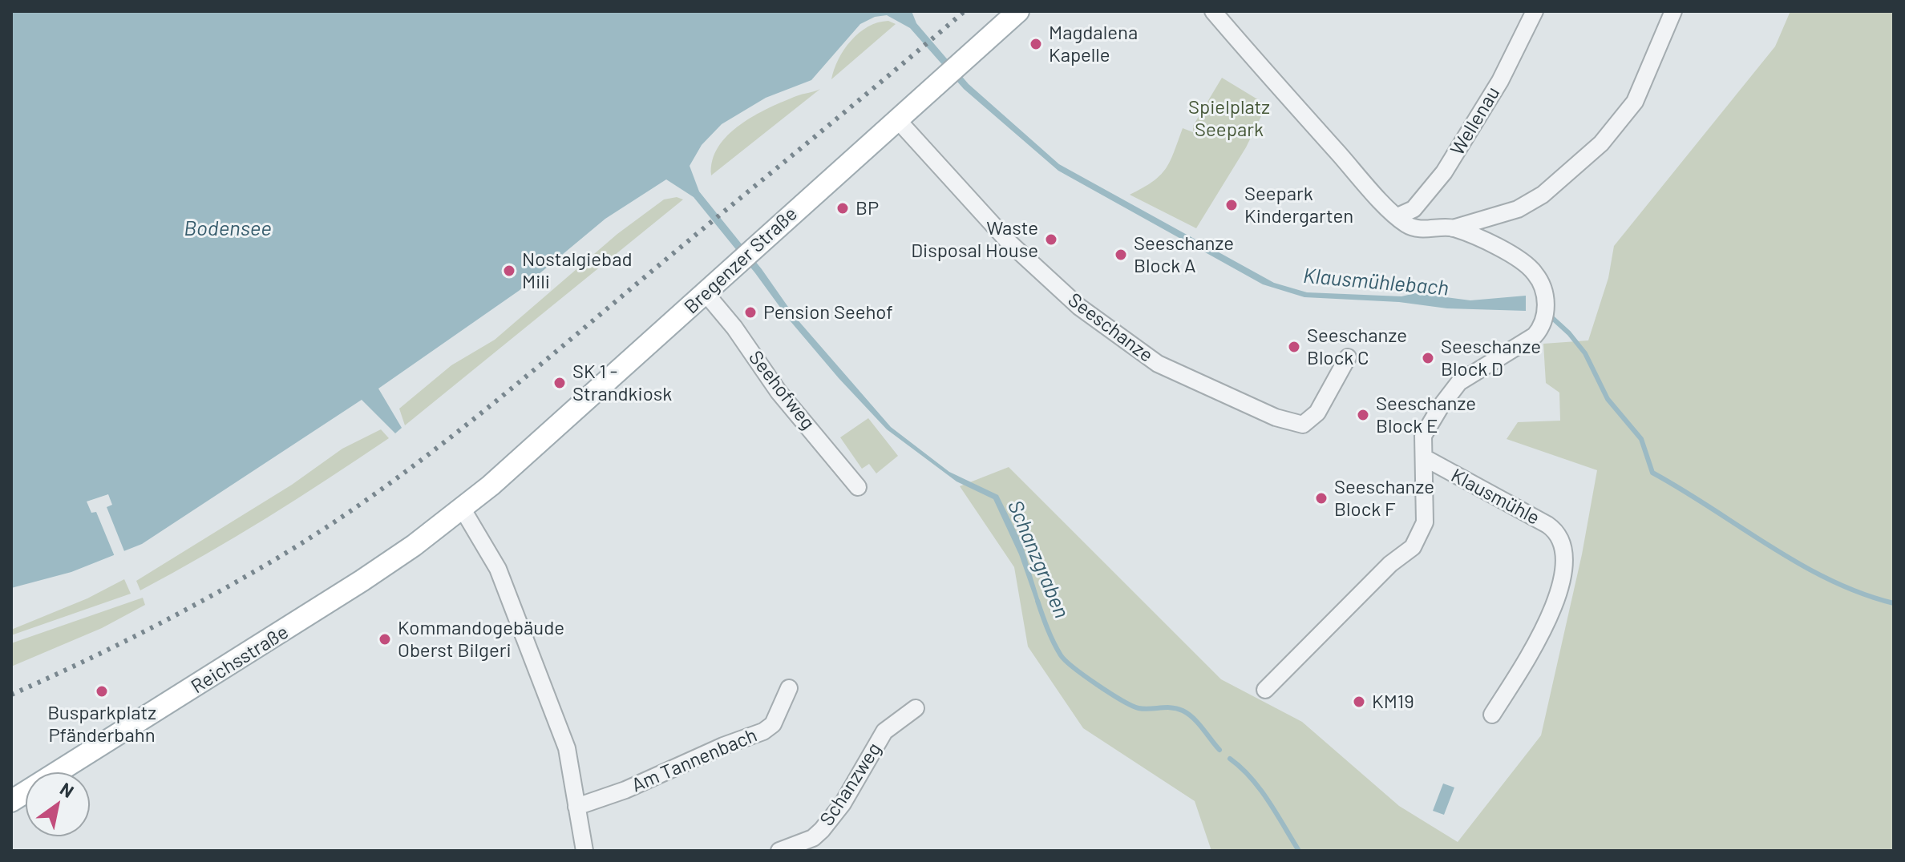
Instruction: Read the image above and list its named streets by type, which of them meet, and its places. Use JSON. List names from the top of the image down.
{
  "streets": {
    "main road": ["Bregenzer Straße", "Reichsstraße"],
    "street": [
      "Wellenau",
      "Seeschanze",
      "Seehofweg",
      "Klausmühle",
      "Am Tannenbach",
      "Schanzweg"
    ]
  },
  "crossings": [
    ["Wellenau", "Klausmühle"],
    ["Bregenzer Straße", "Seeschanze"],
    ["Bregenzer Straße", "Seehofweg"],
    ["Bregenzer Straße", "Reichsstraße"]
  ],
  "water": ["Bodensee", "Klausmühlebach", "Schanzgraben"],
  "parks": ["Spielplatz Seepark"],
  "places": [
    "Magdalena Kapelle",
    "Seepark Kindergarten",
    "BP",
    "Waste Disposal House",
    "Seeschanze Block A",
    "Nostalgiebad Mili",
    "Pension Seehof",
    "Seeschanze Block C",
    "Seeschanze Block D",
    "SK 1 - Strandkiosk",
    "Seeschanze Block E",
    "Seeschanze Block F",
    "Kommandogebäude Oberst Bilgeri",
    "Busparkplatz Pfänderbahn",
    "KM19"
  ],
  "north": "top right"
}
